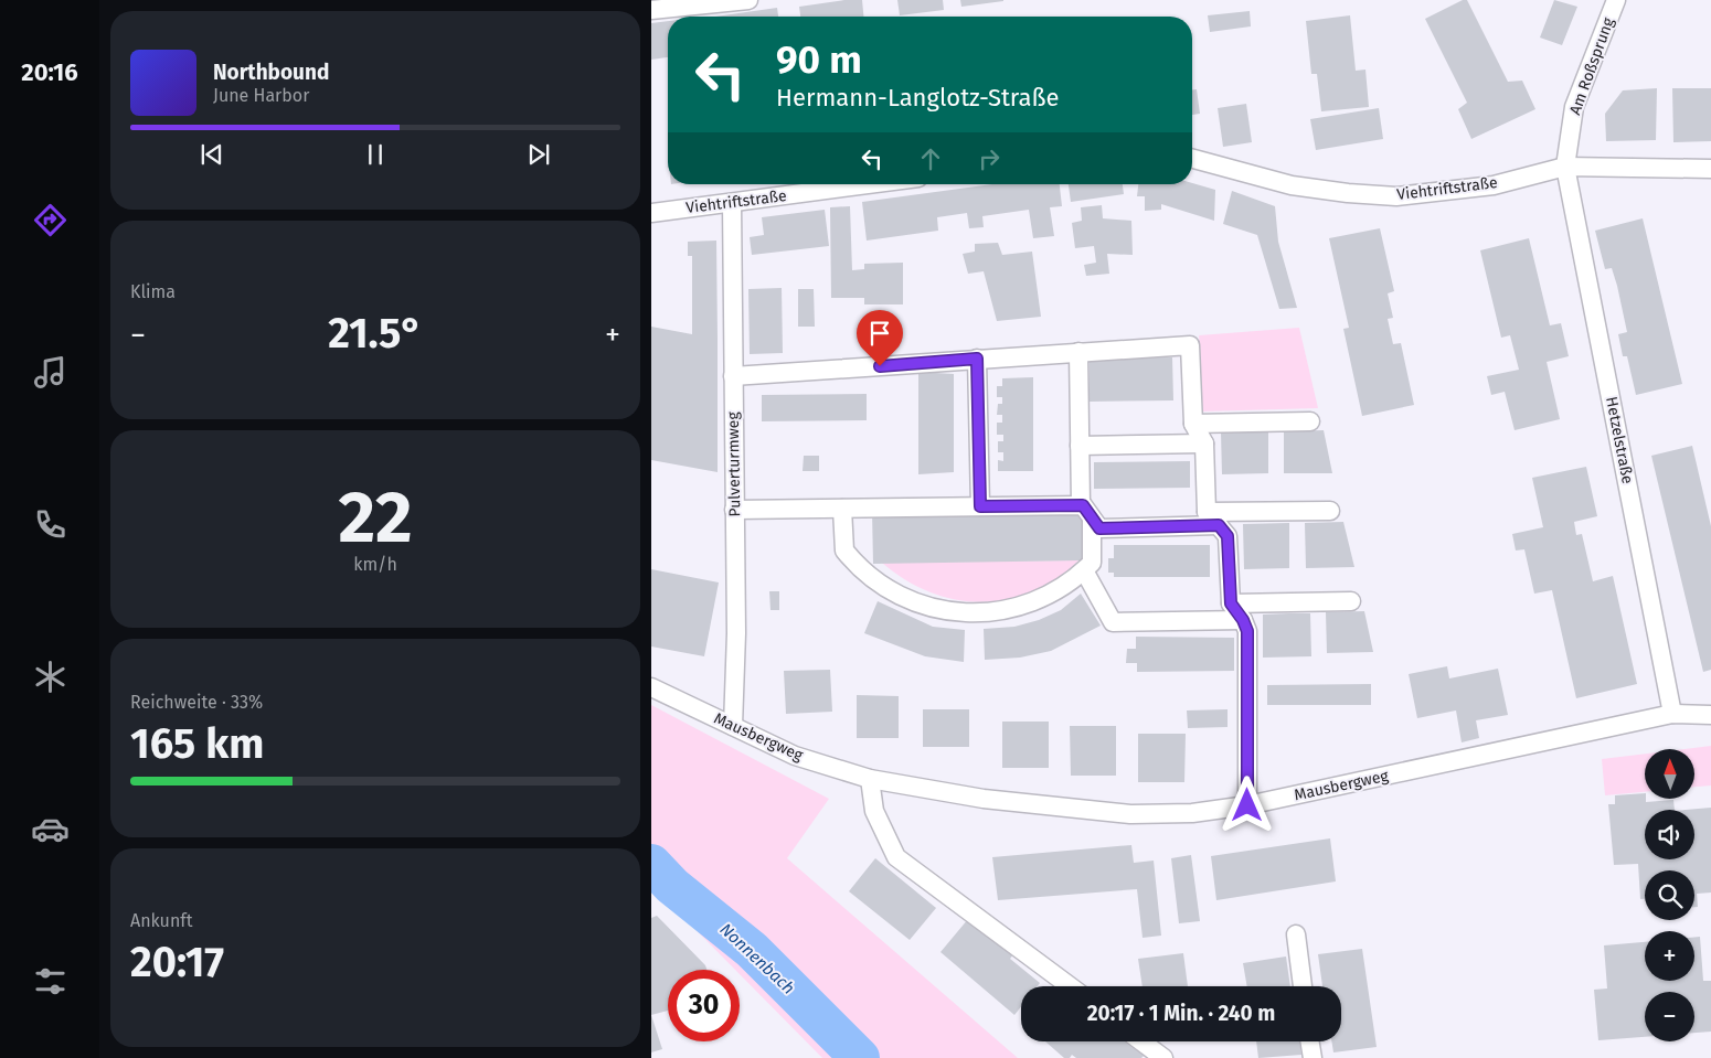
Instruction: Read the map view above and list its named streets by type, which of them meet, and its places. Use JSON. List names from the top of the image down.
{
  "streets": {
    "street": [
      "Am Roßsprung",
      "Viehtriftstraße",
      "Hetzelstraße",
      "Pulverturmweg",
      "Mausbergweg"
    ]
  },
  "crossings": [
    ["Am Roßsprung", "Viehtriftstraße"],
    ["Am Roßsprung", "Hetzelstraße"],
    ["Viehtriftstraße", "Hetzelstraße"],
    ["Viehtriftstraße", "Pulverturmweg"],
    ["Hetzelstraße", "Mausbergweg"],
    ["Pulverturmweg", "Mausbergweg"]
  ],
  "water": ["Nonnenbach"],
  "north": "top",
  "page": {
    "tabs": "20:16",
    "turn": ["90 m", "Hermann-Langlotz-Straße"],
    "song": ["Northbound", "June Harbor"],
    "tile": [
      "Klima",
      ["22", "km/h"],
      ["Reichweite · 33%", "165 km"],
      ["Ankunft", "20:17"]
    ],
    "heat": ["−", "21.5°", "+"],
    "map_buttons": ["+", "−"],
    "limit": "30",
    "trip": "20:17 · 1 Min. · 240 m"
  }
}
